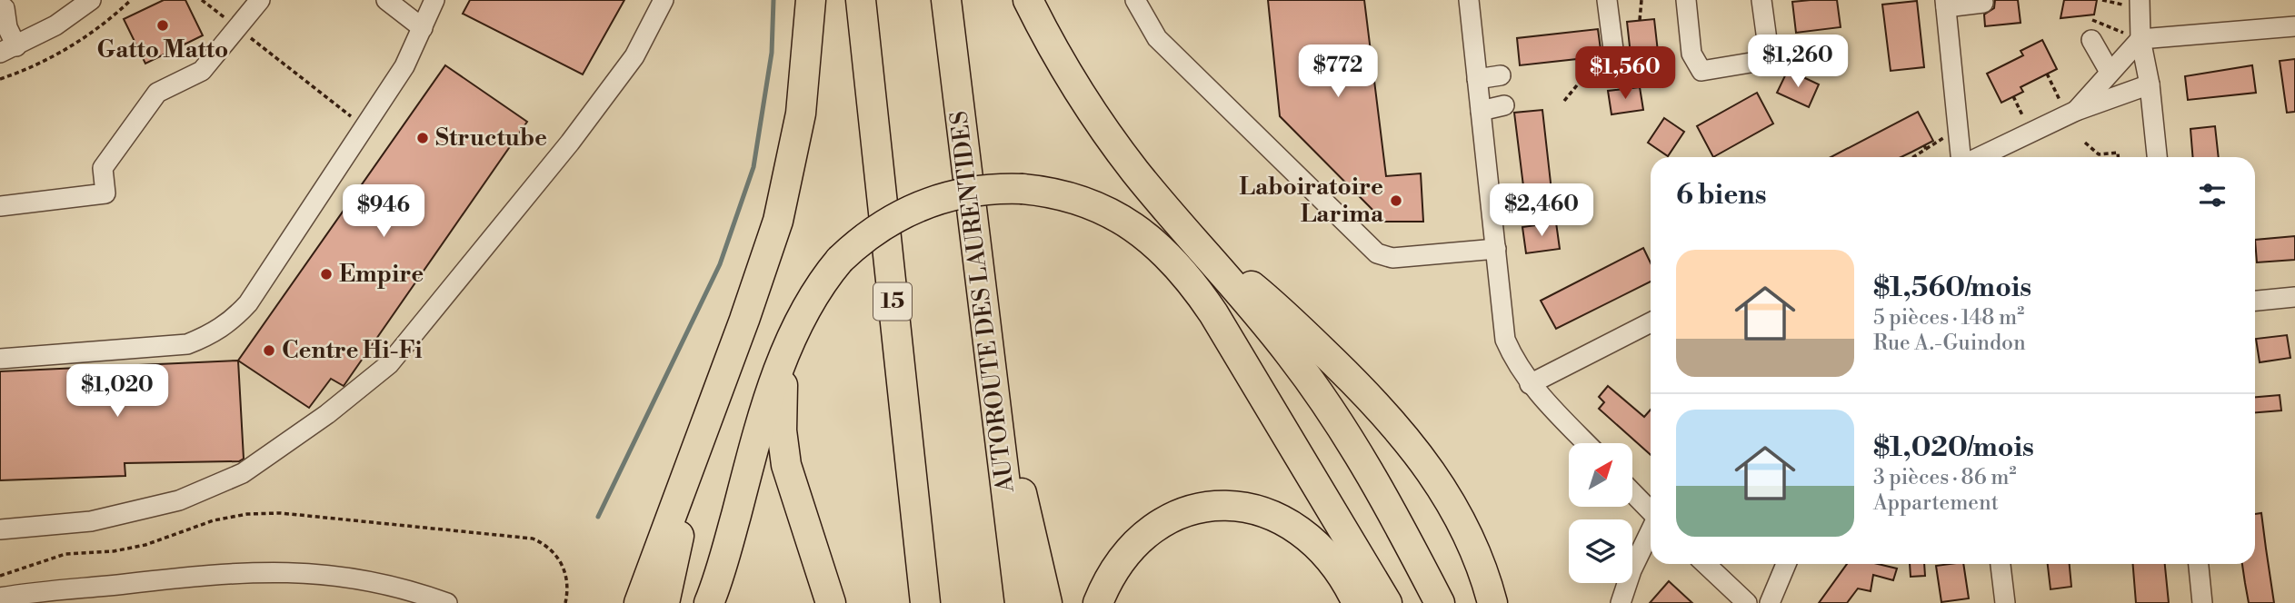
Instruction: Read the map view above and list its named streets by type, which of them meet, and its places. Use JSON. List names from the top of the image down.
{
  "streets": {
    "highway": ["15", "AUTOROUTE DES LAURENTIDES"]
  },
  "places": [
    "Gatto Matto",
    "Structube",
    "Laboiratoire Larima",
    "Empire",
    "Centre Hi-Fi"
  ],
  "north": "top right",
  "page": {
    "price": [
      "$1,260",
      "$772",
      "$1,560",
      "$2,460",
      "$946",
      "$1,020"
    ],
    "heading": "6 biens",
    "list": [
      {
        "name": "$1,560/mois",
        "note": "5 pièces · 148 m² · Rue A.-Guindon"
      },
      {
        "name": "$1,020/mois",
        "note": "3 pièces · 86 m² · Appartement"
      }
    ]
  }
}
